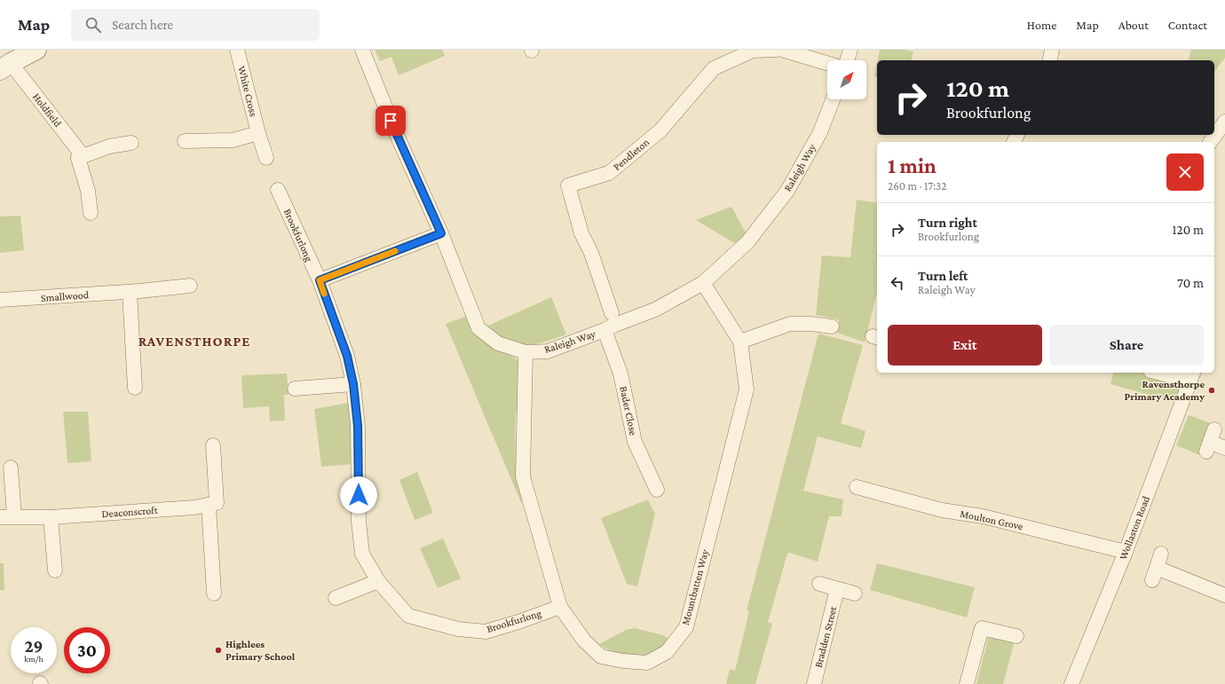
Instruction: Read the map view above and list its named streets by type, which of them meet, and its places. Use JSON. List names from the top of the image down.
{
  "streets": {
    "street": [
      "White Cross",
      "Holdfield",
      "Pendleton",
      "Raleigh Way",
      "Brookfurlong",
      "Smallwood",
      "Bader Close",
      "Deaconscroft",
      "Moulton Grove",
      "Wollaston Road",
      "Mountbatten Way",
      "Bradden Street"
    ]
  },
  "crossings": [
    ["Raleigh Way", "Bader Close"],
    ["Raleigh Way", "Mountbatten Way"],
    ["Brookfurlong", "Mountbatten Way"],
    ["Moulton Grove", "Wollaston Road"]
  ],
  "districts": ["RAVENSTHORPE"],
  "places": ["Ravensthorpe Primary Academy", "Highlees Primary School"],
  "north": "top right",
  "page": {
    "header": "Map",
    "search": "Search here",
    "nav": [
      "Home",
      "Map",
      "About",
      "Contact"
    ],
    "turn": ["120 m", "Brookfurlong"],
    "heading": ["1 min", "260 m · 17:32"],
    "list": [
      {
        "name": "Turn right",
        "note": "Brookfurlong",
        "value": "120 m"
      },
      {
        "name": "Turn left",
        "note": "Raleigh Way",
        "value": "70 m"
      }
    ],
    "buttons": ["Exit", "Share"],
    "speed": "29 km/h",
    "limit": "30"
  }
}
